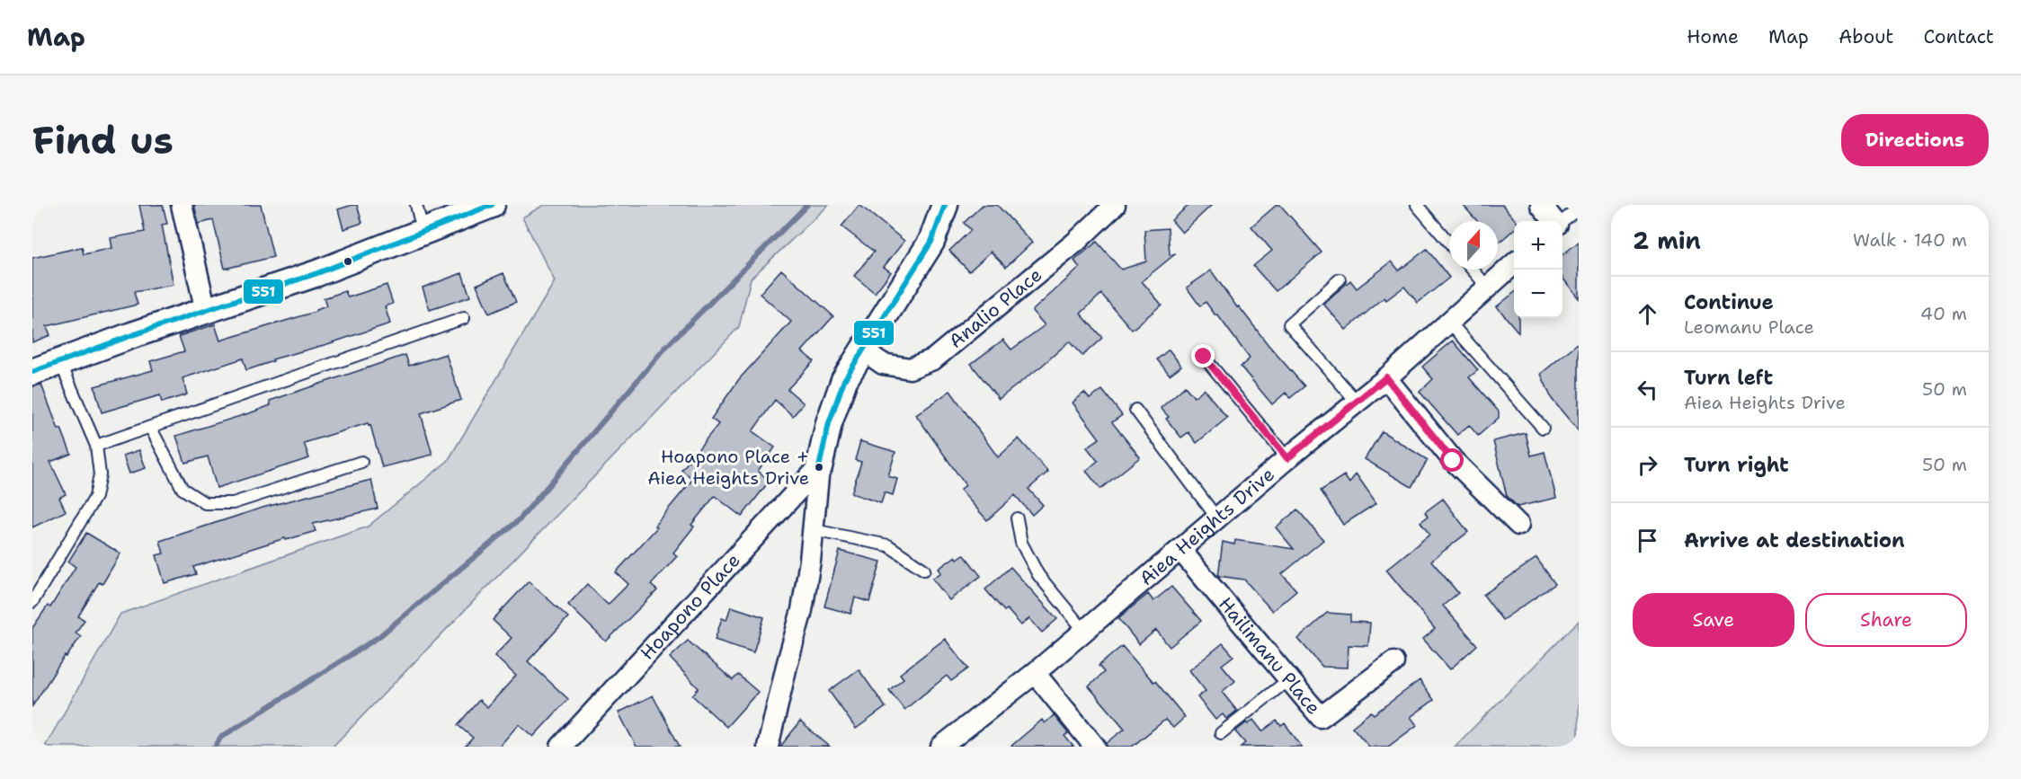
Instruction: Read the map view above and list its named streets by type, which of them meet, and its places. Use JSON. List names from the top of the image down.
{
  "streets": {
    "street": [
      "Analio Place",
      "Aiea Heights Drive",
      "Hoapono Place",
      "Hailimanu Place"
    ]
  },
  "crossings": [
    ["Aiea Heights Drive", "Hailimanu Place"]
  ],
  "places": ["Hoapono Place + Aiea Heights Drive"],
  "lines": ["transit line 551"],
  "north": "top",
  "page": {
    "header": "Map",
    "nav": [
      "Home",
      "Map",
      "About",
      "Contact"
    ],
    "buttons": [
      "Directions",
      ["Save", "Share"]
    ],
    "title": "Find us",
    "heading": ["2 min", "Walk · 140 m"],
    "map_buttons": ["+", "−"],
    "list": [
      ["Continue", "Leomanu Place", "40 m"],
      ["Turn left", "Aiea Heights Drive", "50 m"],
      ["Turn right", "50 m"],
      "Arrive at destination"
    ]
  }
}
